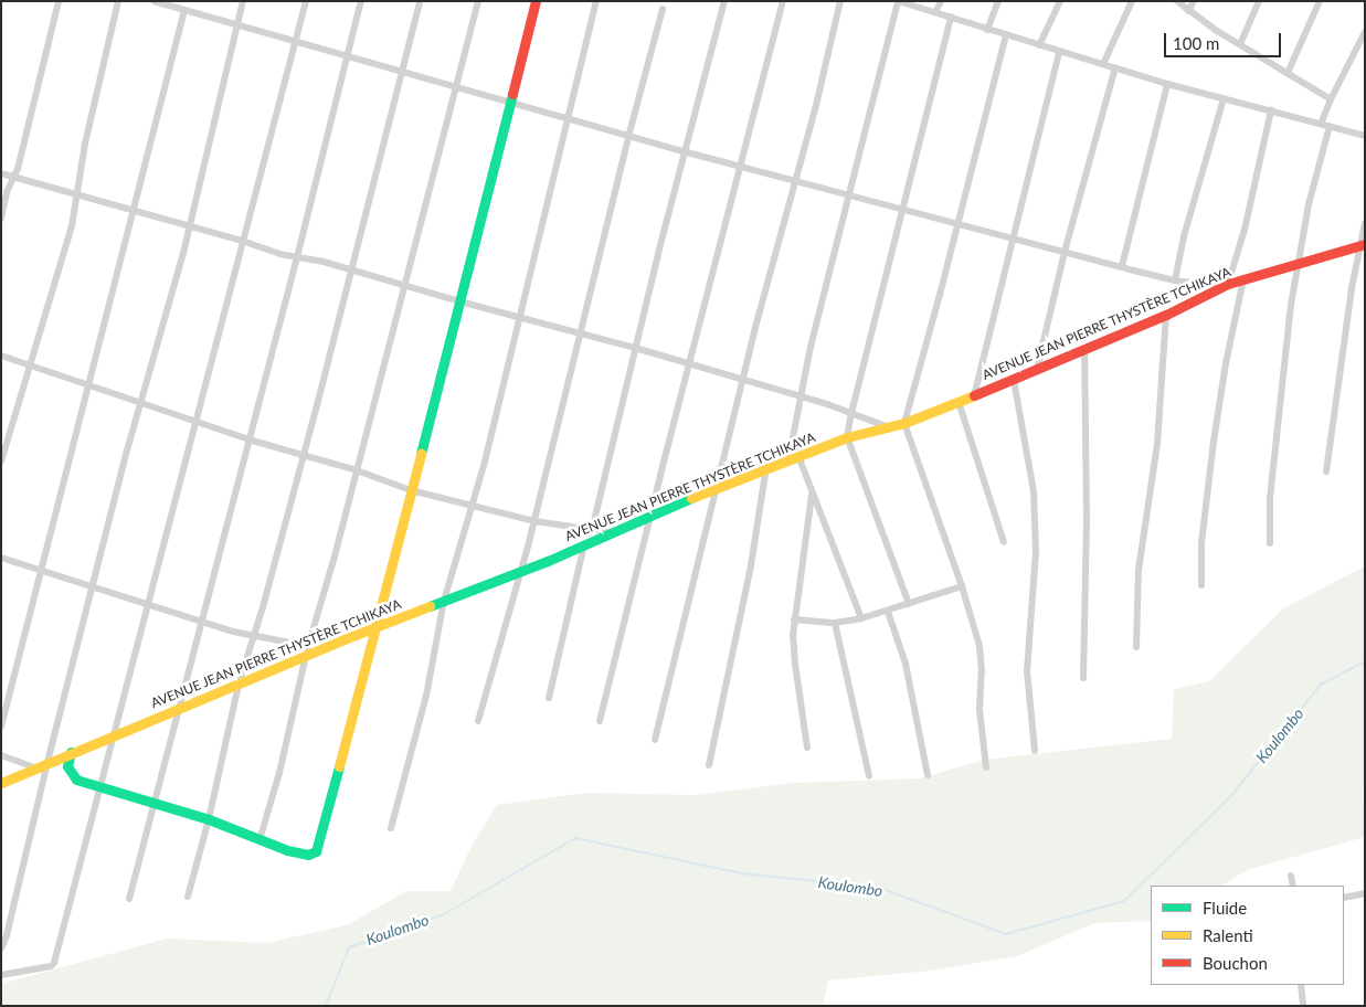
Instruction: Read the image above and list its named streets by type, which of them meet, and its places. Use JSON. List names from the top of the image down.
{
  "streets": {
    "street": ["AVENUE JEAN PIERRE THYSTÈRE TCHIKAYA"]
  },
  "water": ["Koulombo"],
  "legend": ["Fluide", "Ralenti", "Bouchon"],
  "scale_bar": "100 m"
}
